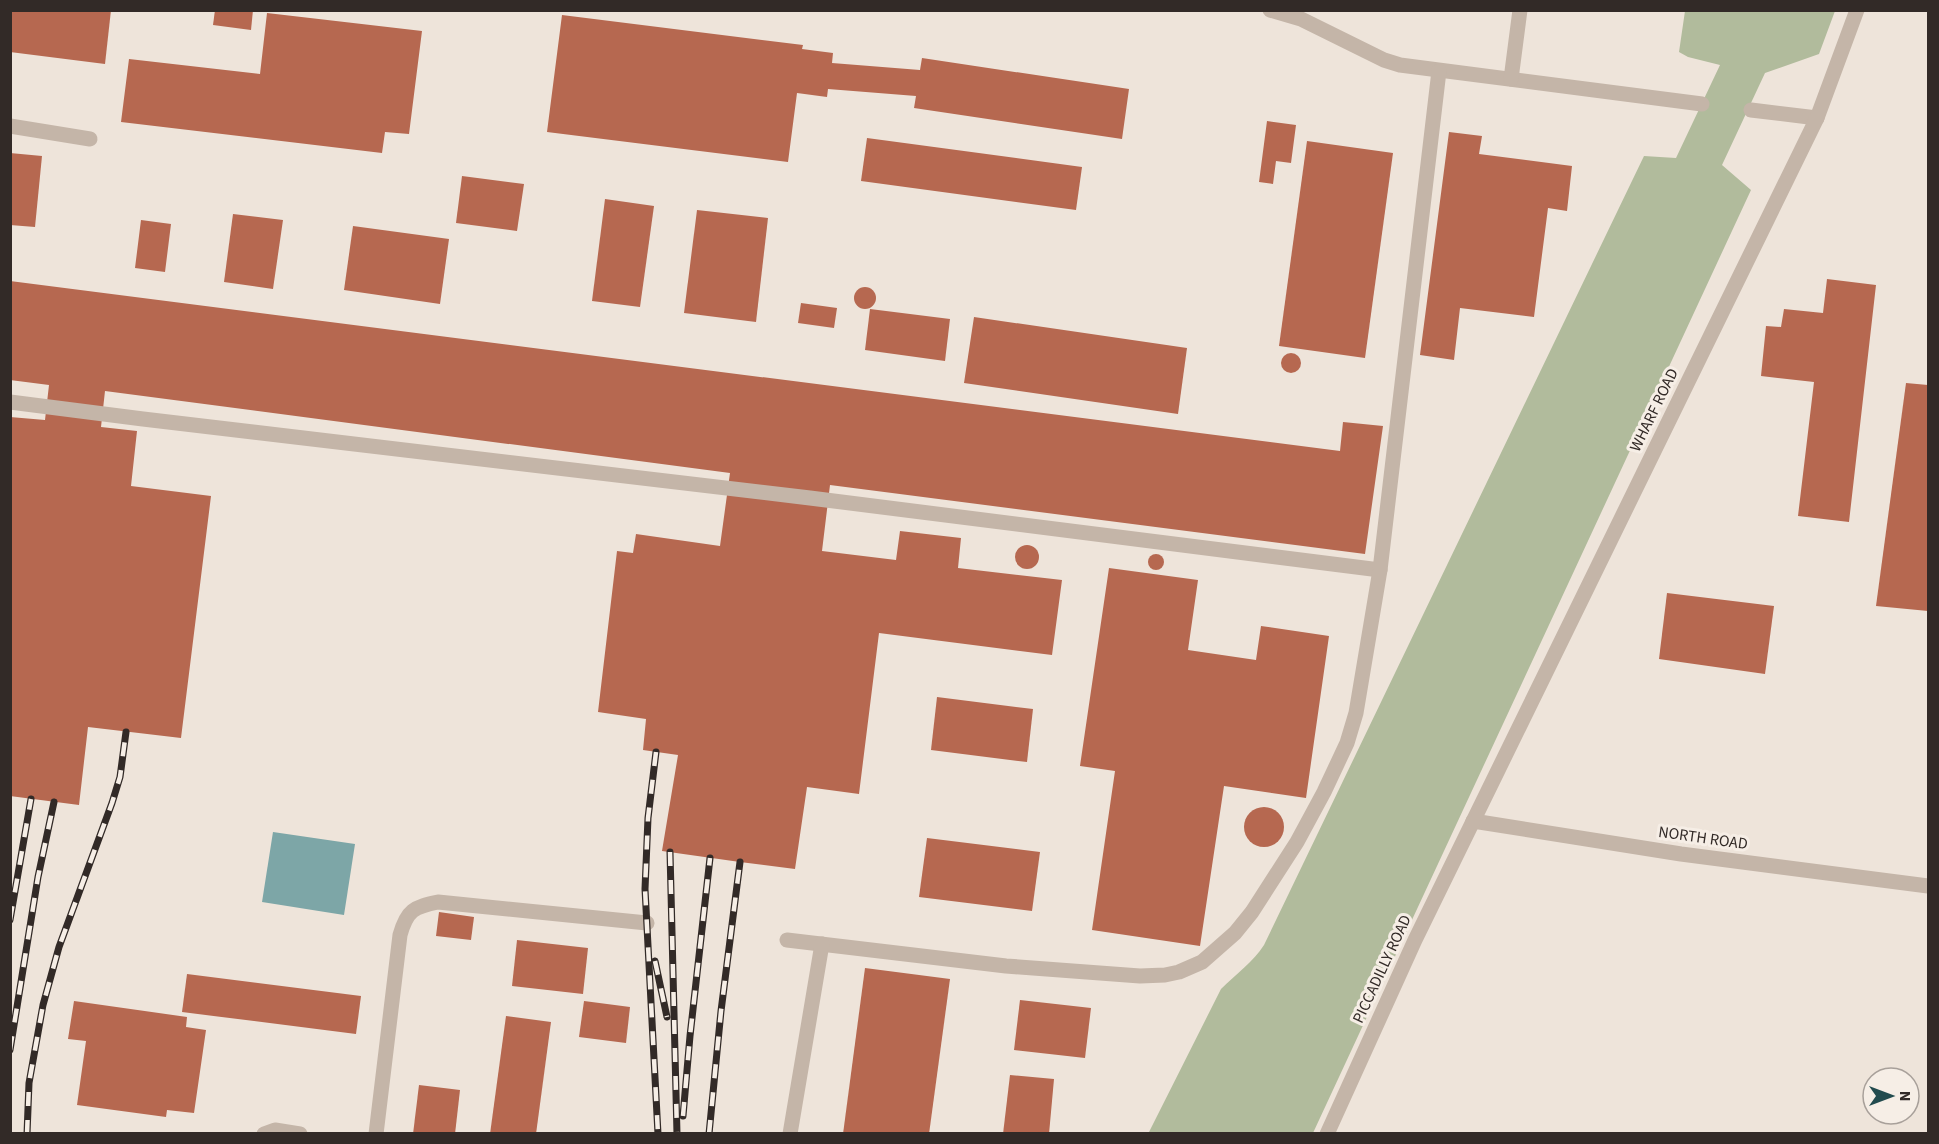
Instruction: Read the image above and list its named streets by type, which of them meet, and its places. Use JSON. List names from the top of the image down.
{
  "streets": {
    "lane": ["WHARF ROAD", "NORTH ROAD", "PICCADILLY ROAD"]
  },
  "crossings": [
    ["WHARF ROAD", "NORTH ROAD"],
    ["WHARF ROAD", "PICCADILLY ROAD"],
    ["NORTH ROAD", "PICCADILLY ROAD"]
  ],
  "north": "right"
}
